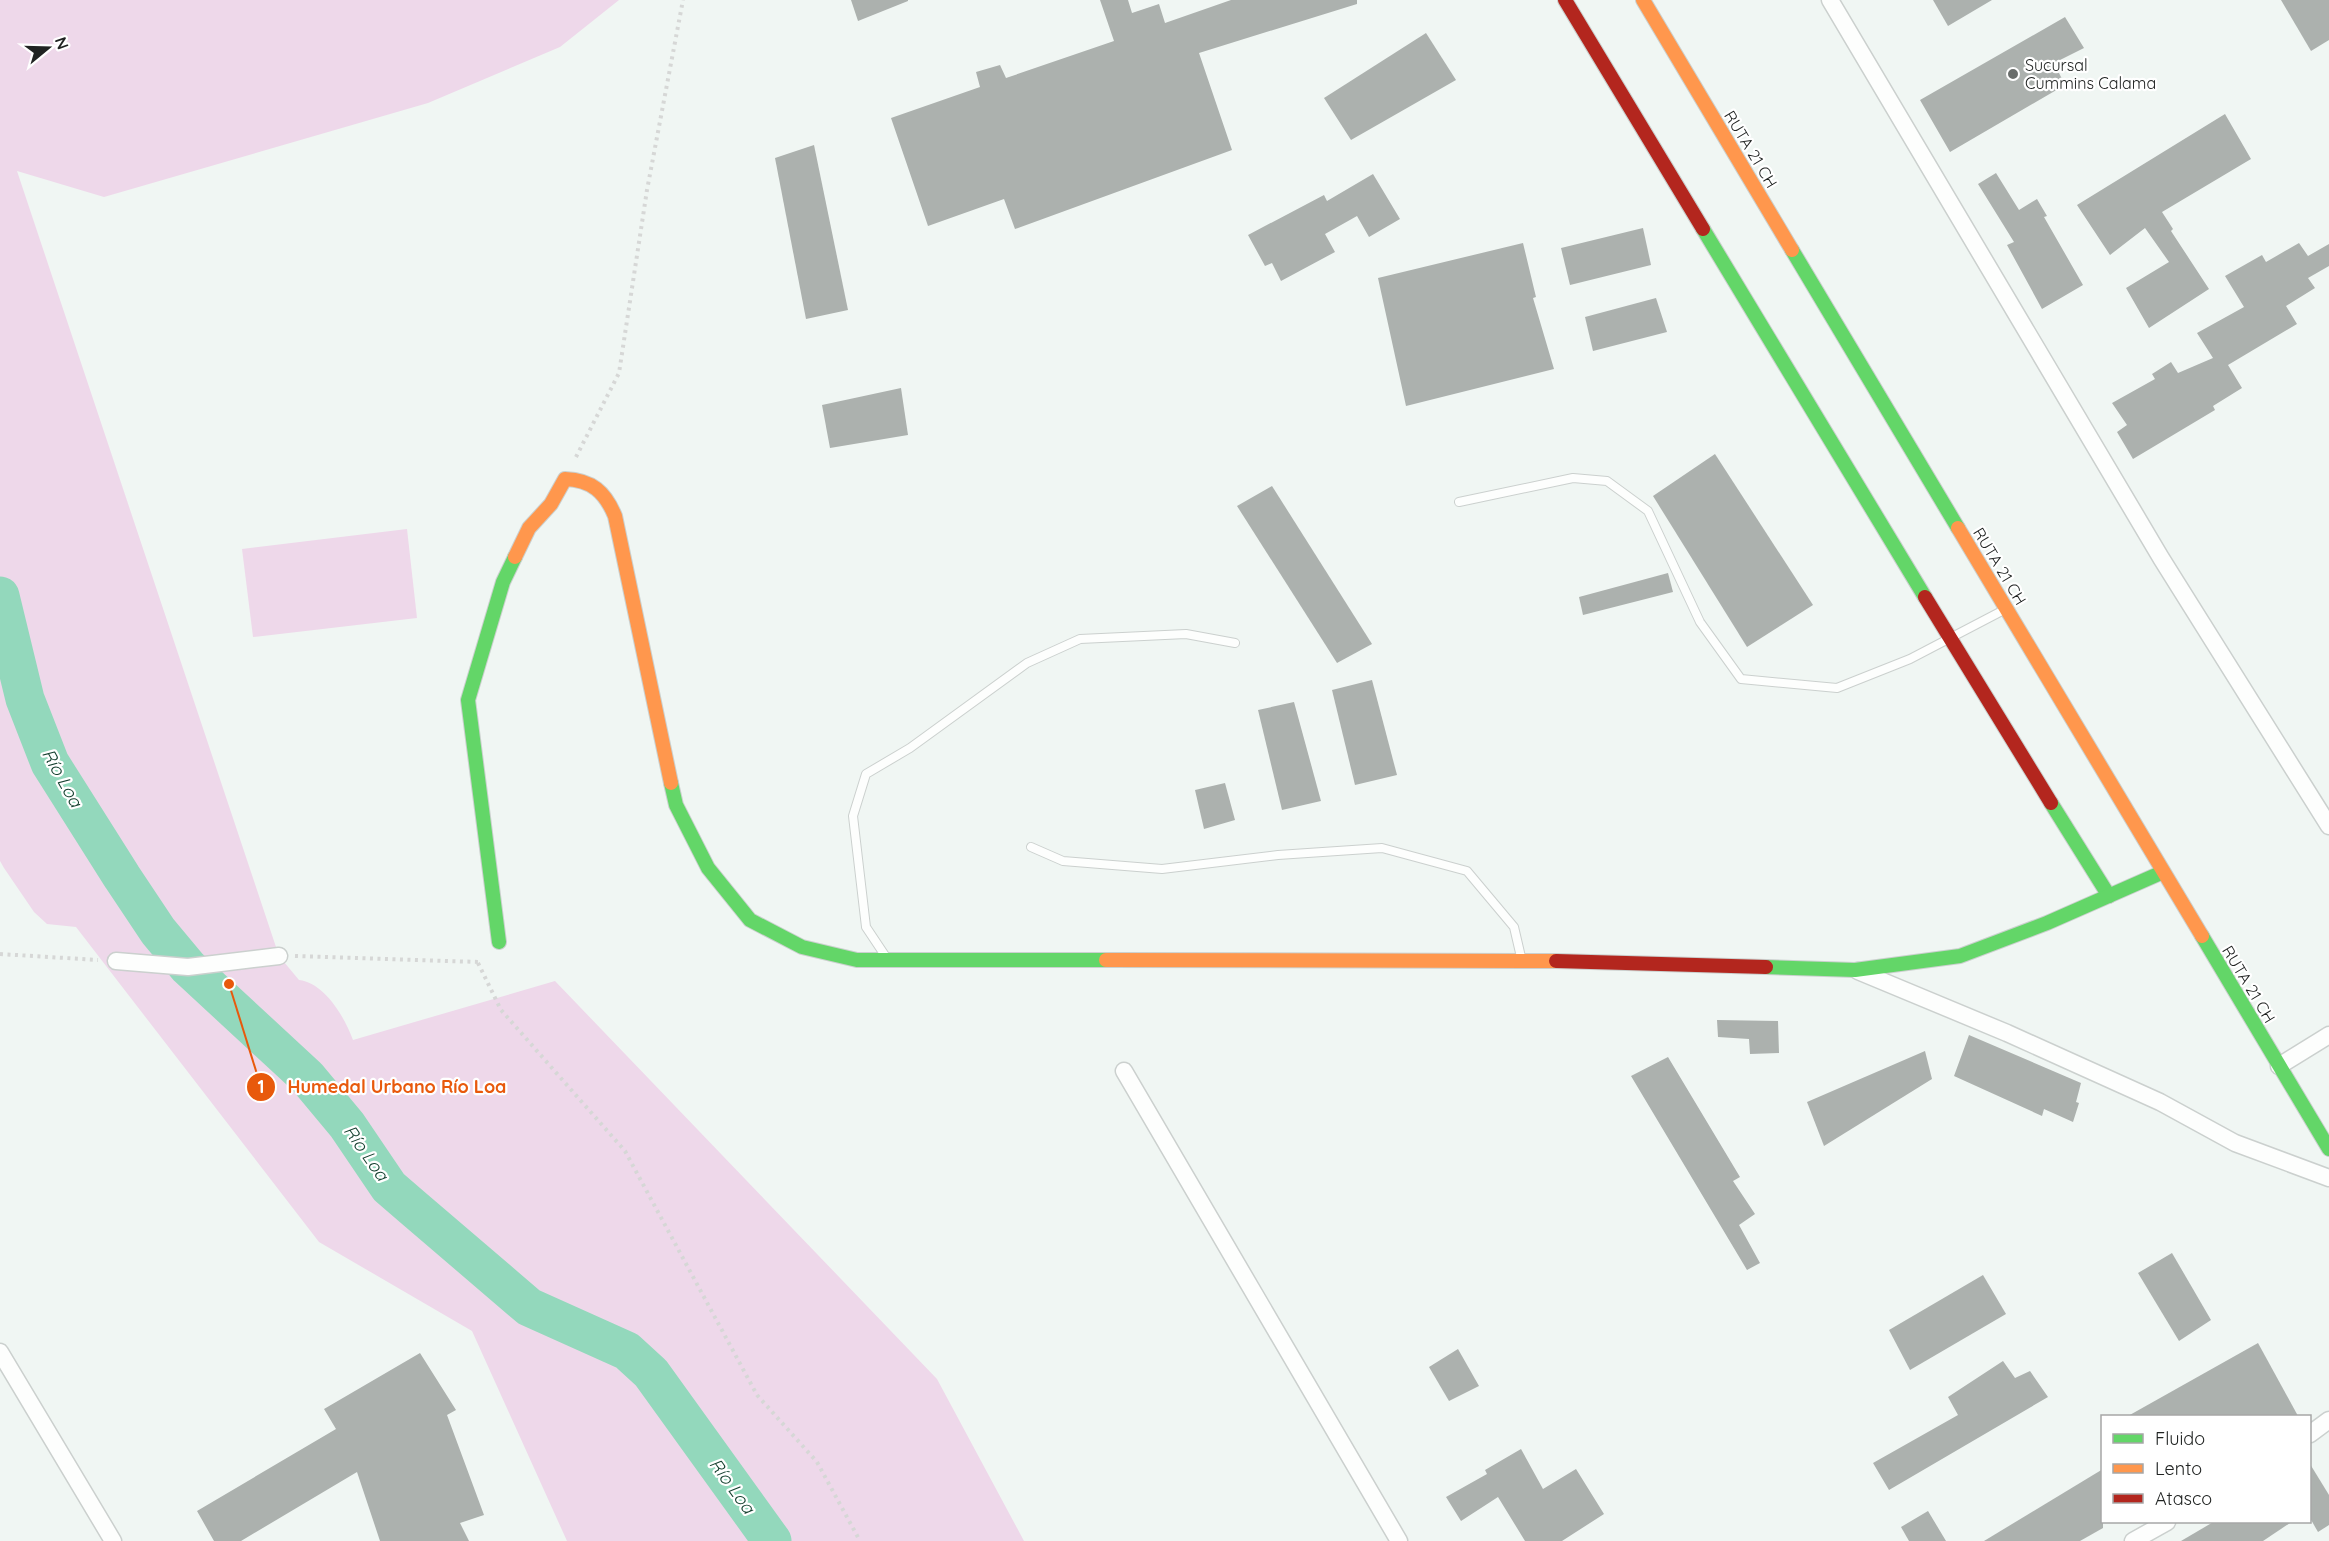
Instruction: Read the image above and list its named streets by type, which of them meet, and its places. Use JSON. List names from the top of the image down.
{
  "streets": {
    "main road": ["RUTA 21 CH"]
  },
  "water": ["Río Loa"],
  "places": ["Sucursal Cummins Calama", "Humedal Urbano Río Loa"],
  "legend": ["Fluido", "Lento", "Atasco"],
  "north": "right"
}
